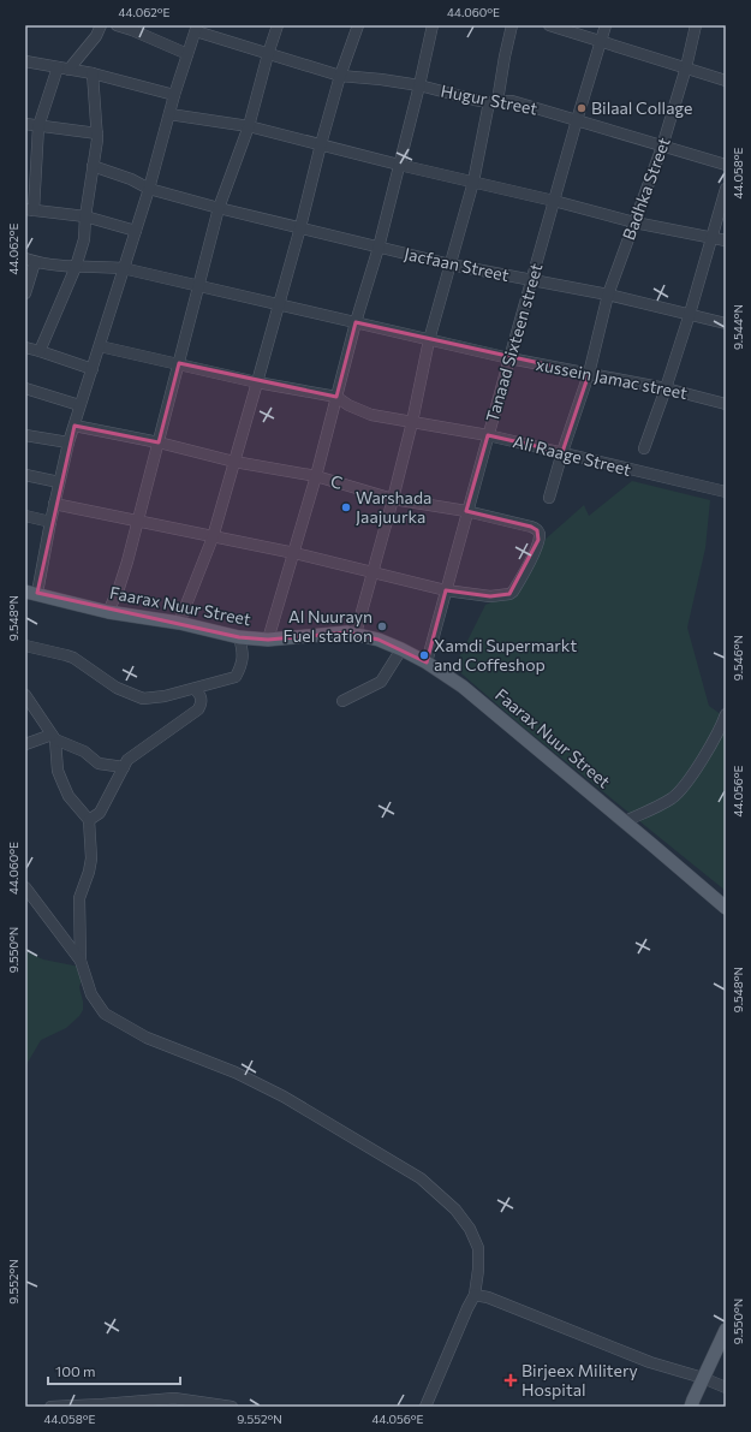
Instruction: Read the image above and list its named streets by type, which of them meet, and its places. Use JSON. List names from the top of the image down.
{
  "streets": {
    "main road": ["Faarax Nuur Street"],
    "street": [
      "Hugur Street",
      "Badhka Street",
      "Jacfaan Street",
      "Tanaad Sixteen street",
      "xussein Jamac street",
      "Ali Raage Street",
      "C"
    ]
  },
  "crossings": [
    ["Hugur Street", "Badhka Street"],
    ["Hugur Street", "Tanaad Sixteen street"],
    ["Badhka Street", "Jacfaan Street"],
    ["Badhka Street", "xussein Jamac street"],
    ["Badhka Street", "Ali Raage Street"],
    ["Jacfaan Street", "Tanaad Sixteen street"],
    ["Tanaad Sixteen street", "xussein Jamac street"],
    ["Tanaad Sixteen street", "Ali Raage Street"],
    ["Tanaad Sixteen street", "C"],
    ["Tanaad Sixteen street", "Faarax Nuur Street"]
  ],
  "places": {
    "other": [
      "Bilaal Collage",
      "Warshada Jaajuurka",
      "Al Nuurayn Fuel station",
      "Xamdi Supermarkt and Coffeshop"
    ],
    "health": ["Birjeex Militery Hospital"]
  },
  "scale_bar": "100 m",
  "coordinates": [
    "44.062°E",
    "44.060°E",
    "44.058°E",
    "9.544°N",
    "9.548°N",
    "9.546°N",
    "44.056°E",
    "9.550°N",
    "9.552°N"
  ]
}
